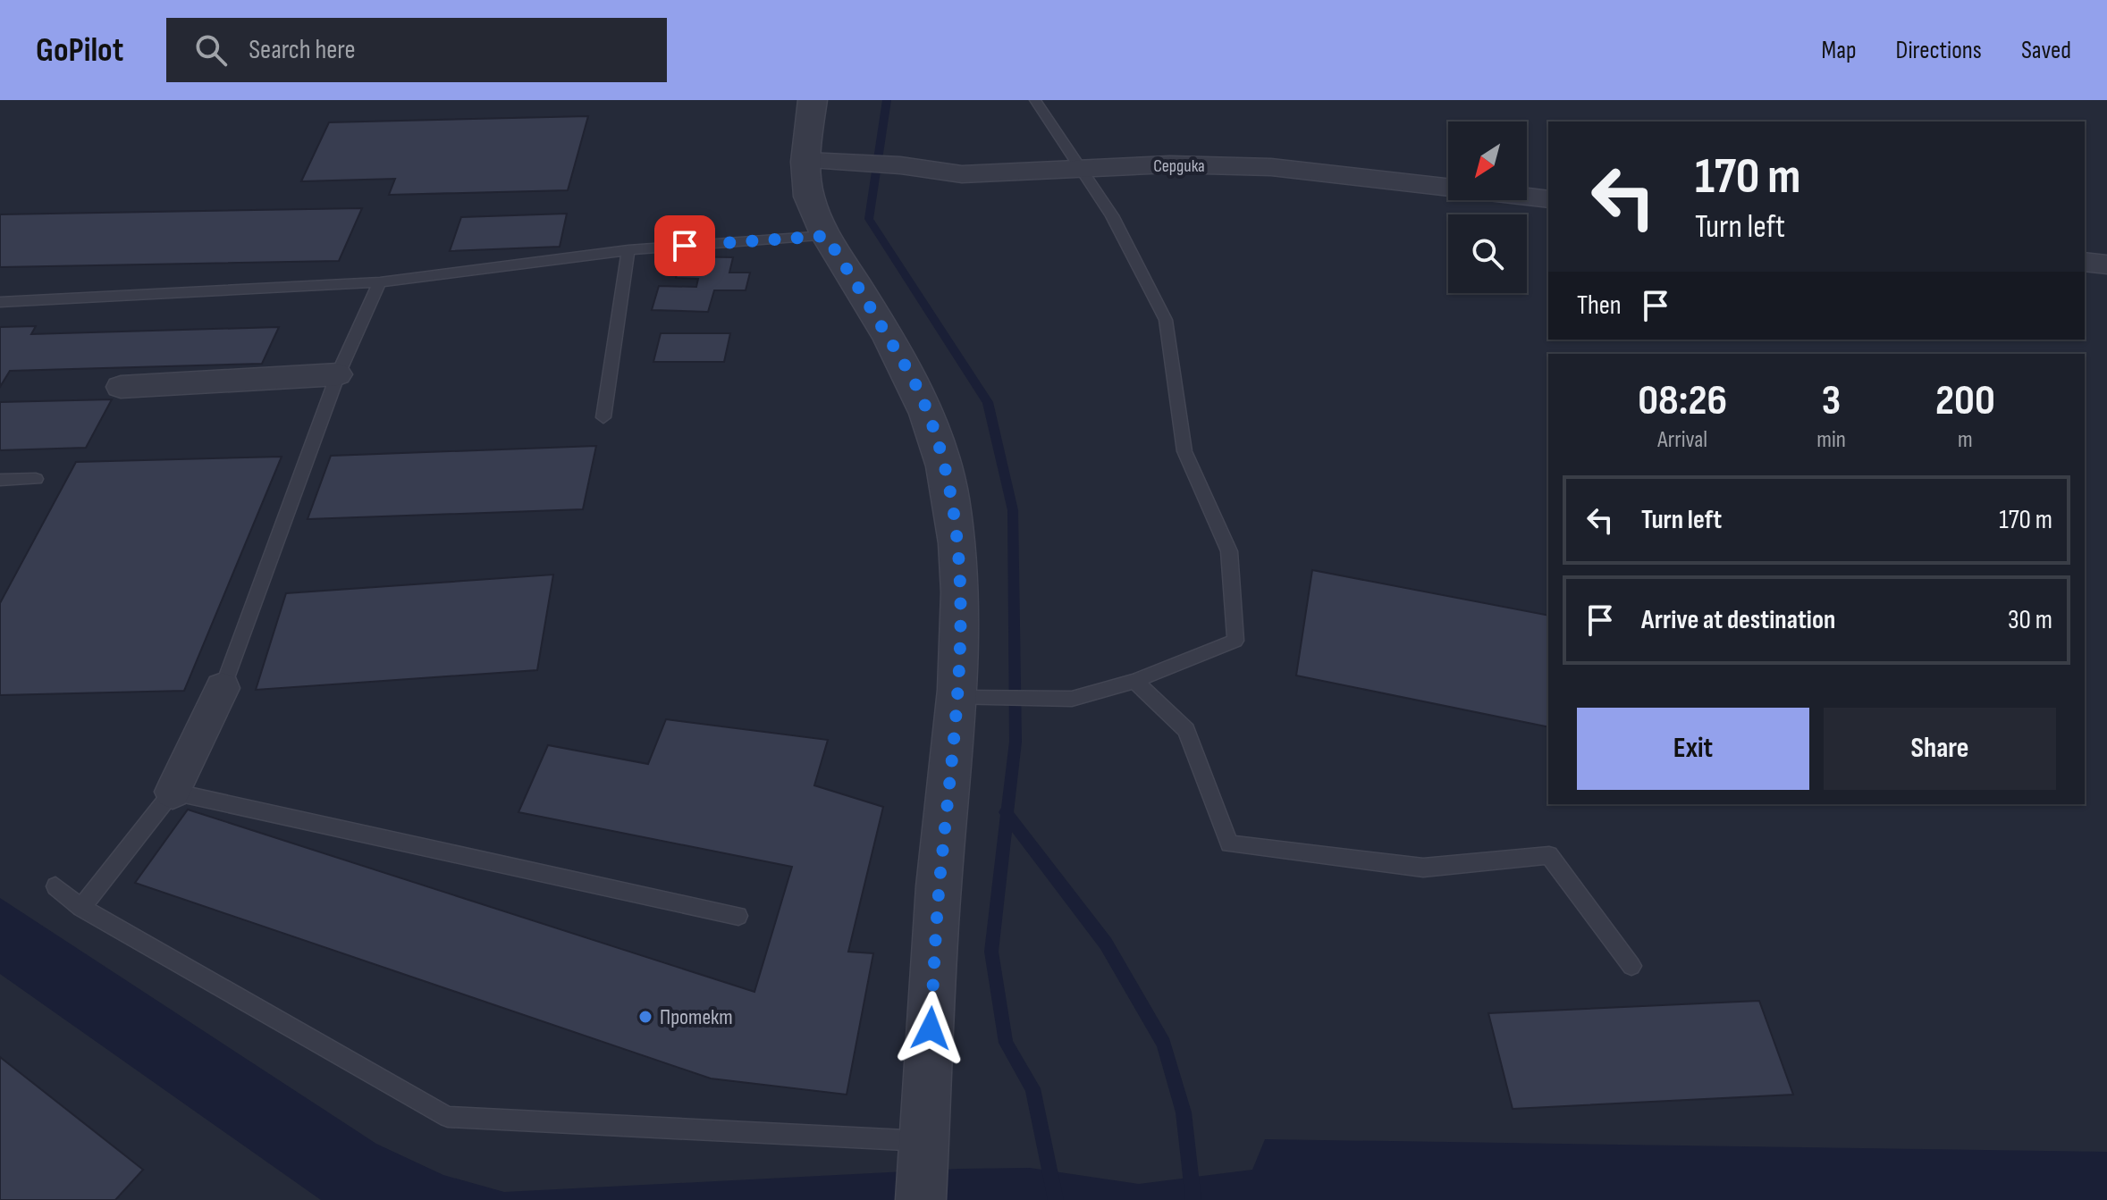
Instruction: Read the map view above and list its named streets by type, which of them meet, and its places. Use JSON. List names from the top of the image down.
{
  "streets": {
    "street": ["Сердика"]
  },
  "places": ["Протект"],
  "north": "bottom left",
  "page": {
    "header": "GoPilot",
    "search": "Search here",
    "nav": ["Map", "Directions", "Saved"],
    "turn": ["170 m", "Turn left"],
    "then": "Then",
    "eta": [
      "08:26",
      "Arrival",
      "3",
      "min",
      "200",
      "m"
    ],
    "list": [
      {
        "name": "Turn left",
        "value": "170 m"
      },
      {
        "name": "Arrive at destination",
        "value": "30 m"
      }
    ],
    "buttons": ["Exit", "Share"]
  }
}
